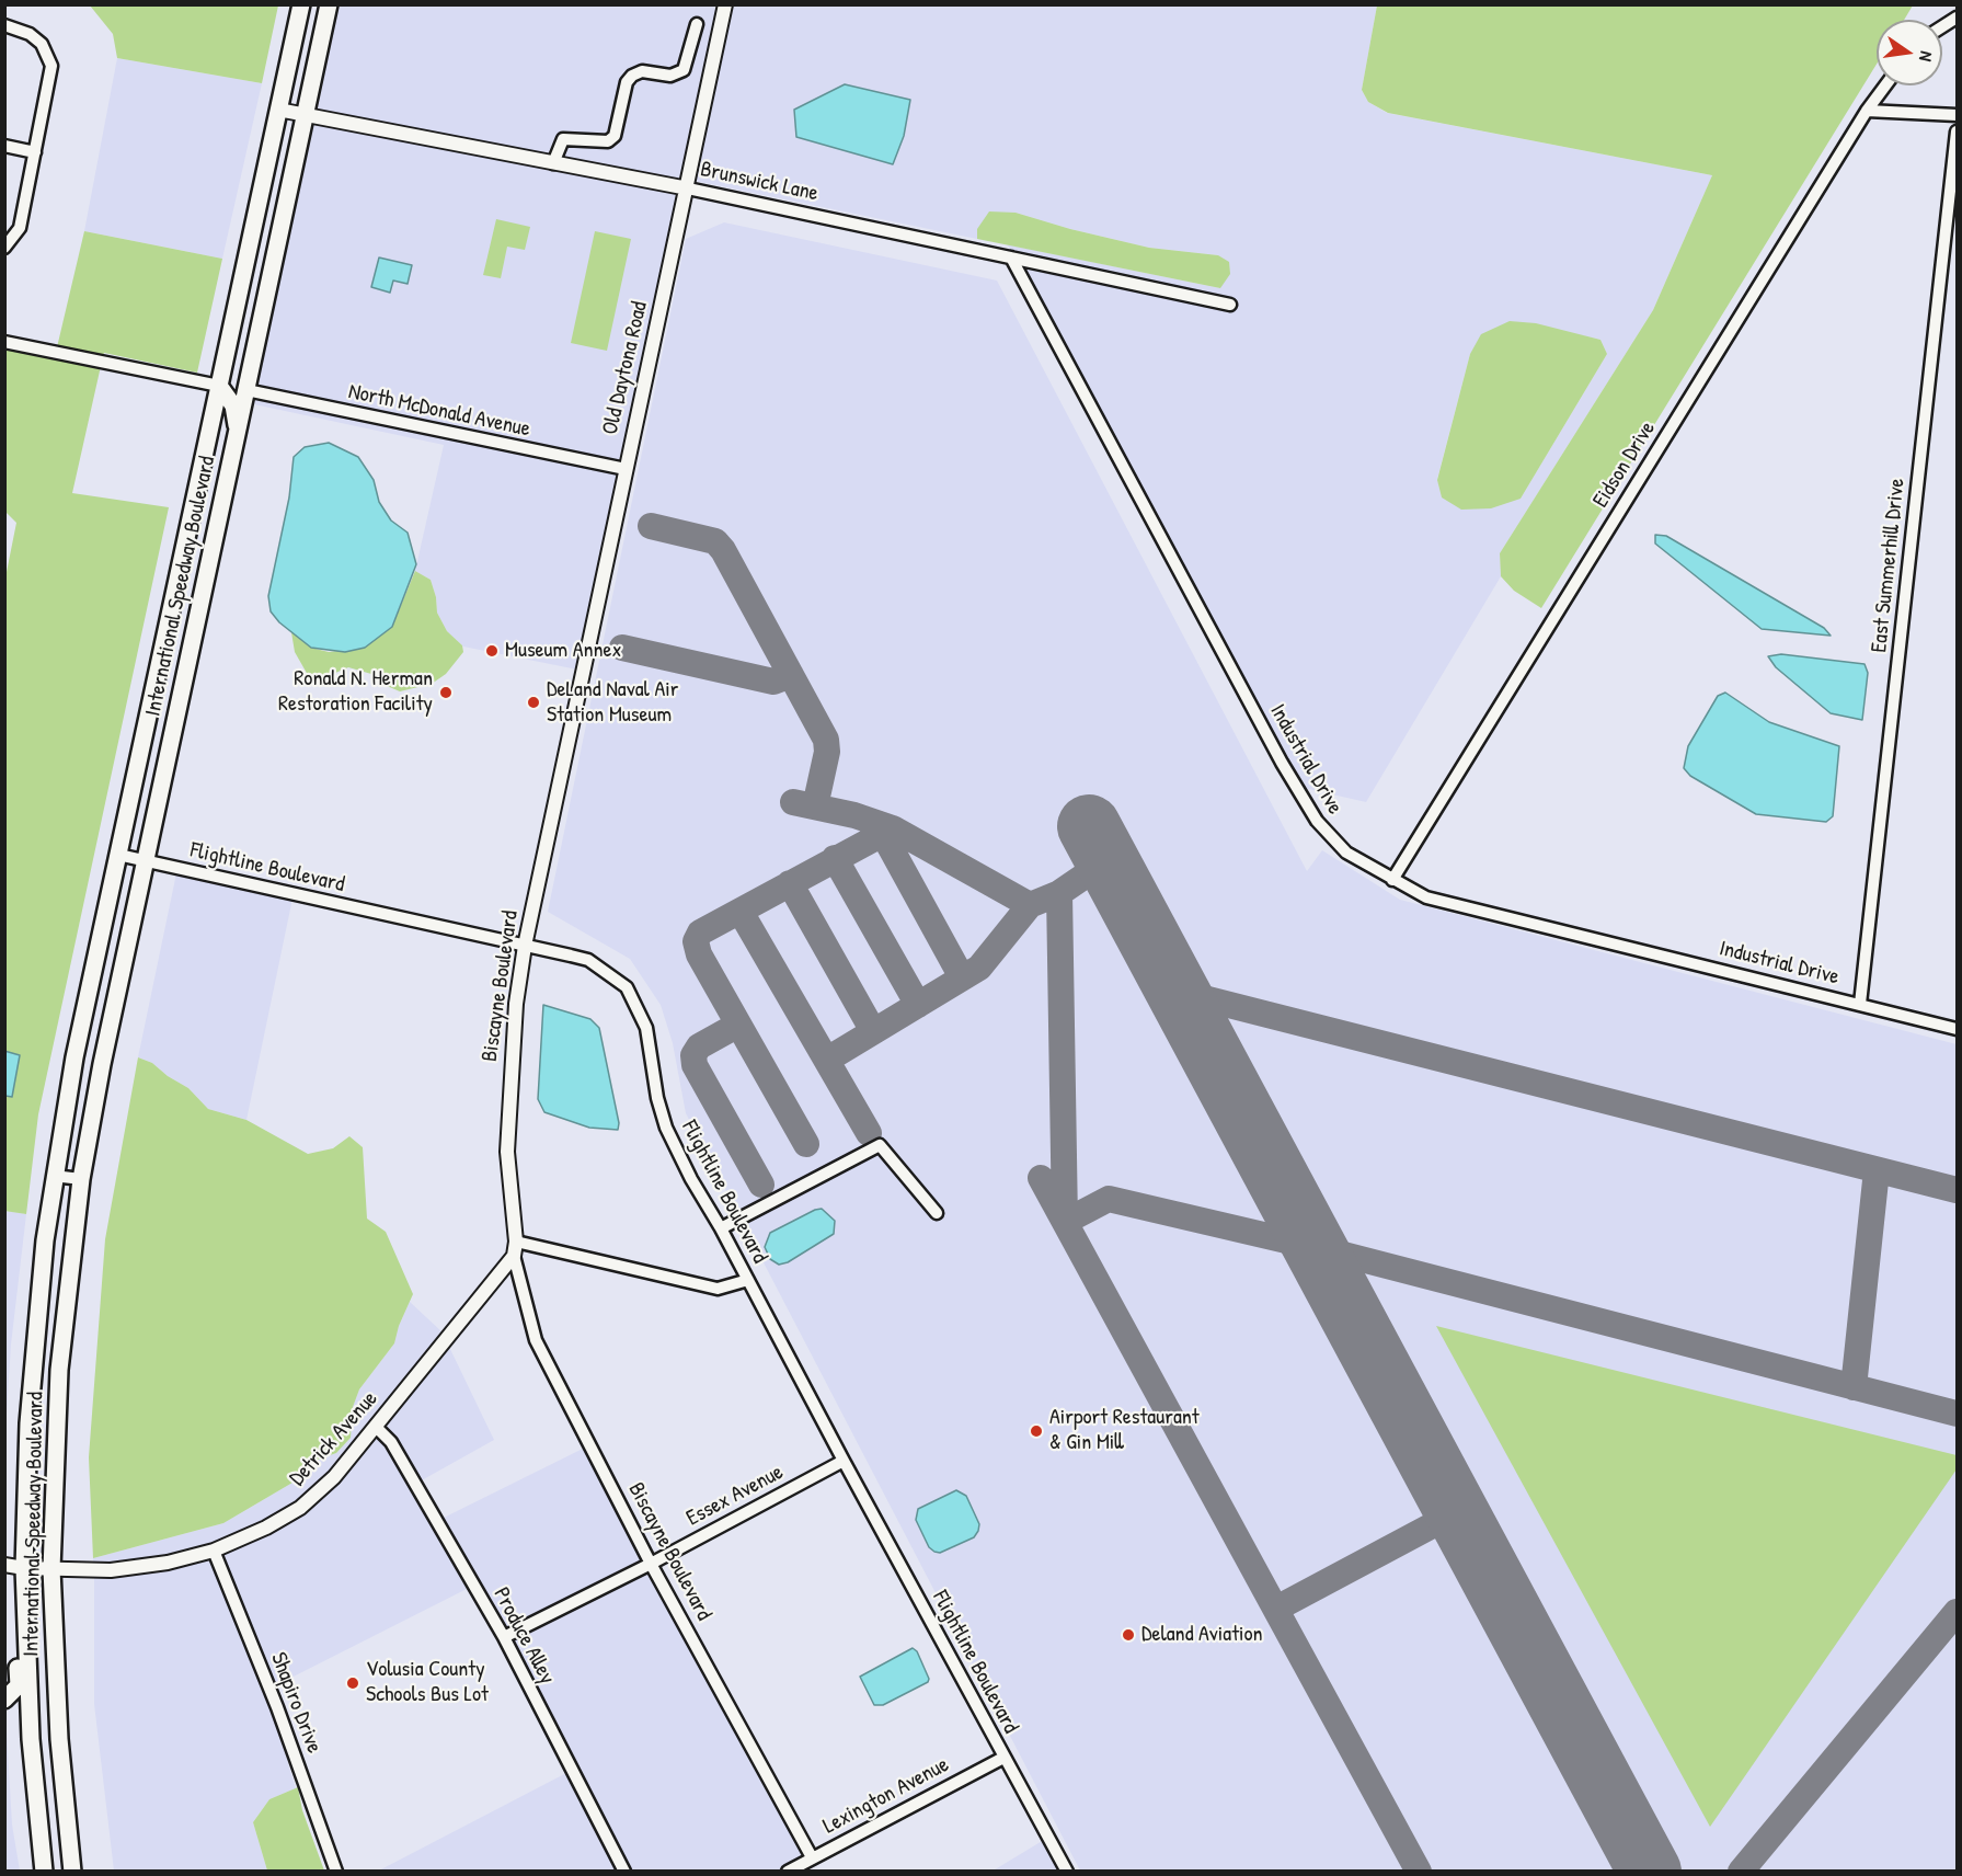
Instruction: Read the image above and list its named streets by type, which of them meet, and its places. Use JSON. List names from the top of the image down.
{
  "streets": {
    "main road": ["International Speedway Boulevard"],
    "street": [
      "Brunswick Lane",
      "Old Daytona Road",
      "North McDonald Avenue",
      "Eidson Drive",
      "East Summerhill Drive",
      "Industrial Drive",
      "Flightline Boulevard",
      "Biscayne Boulevard",
      "Detrick Avenue",
      "Essex Avenue",
      "Produce Alley",
      "Shapiro Drive",
      "Lexington Avenue"
    ]
  },
  "crossings": [
    ["Brunswick Lane", "Old Daytona Road"],
    ["Brunswick Lane", "International Speedway Boulevard"],
    ["Brunswick Lane", "Industrial Drive"],
    ["Old Daytona Road", "North McDonald Avenue"],
    ["Old Daytona Road", "Biscayne Boulevard"],
    ["North McDonald Avenue", "International Speedway Boulevard"],
    ["Eidson Drive", "Industrial Drive"],
    ["East Summerhill Drive", "Industrial Drive"],
    ["International Speedway Boulevard", "Flightline Boulevard"],
    ["International Speedway Boulevard", "Detrick Avenue"],
    ["Flightline Boulevard", "Biscayne Boulevard"],
    ["Flightline Boulevard", "Essex Avenue"],
    ["Flightline Boulevard", "Lexington Avenue"],
    ["Biscayne Boulevard", "Detrick Avenue"],
    ["Biscayne Boulevard", "Essex Avenue"],
    ["Biscayne Boulevard", "Lexington Avenue"],
    ["Detrick Avenue", "Produce Alley"],
    ["Detrick Avenue", "Shapiro Drive"],
    ["Essex Avenue", "Produce Alley"]
  ],
  "places": [
    "Museum Annex",
    "Ronald N. Herman Restoration Facility",
    "DeLand Naval Air Station Museum",
    "Airport Restaurant & Gin Mill",
    "Deland Aviation",
    "Volusia County Schools Bus Lot"
  ],
  "north": "right"
}
